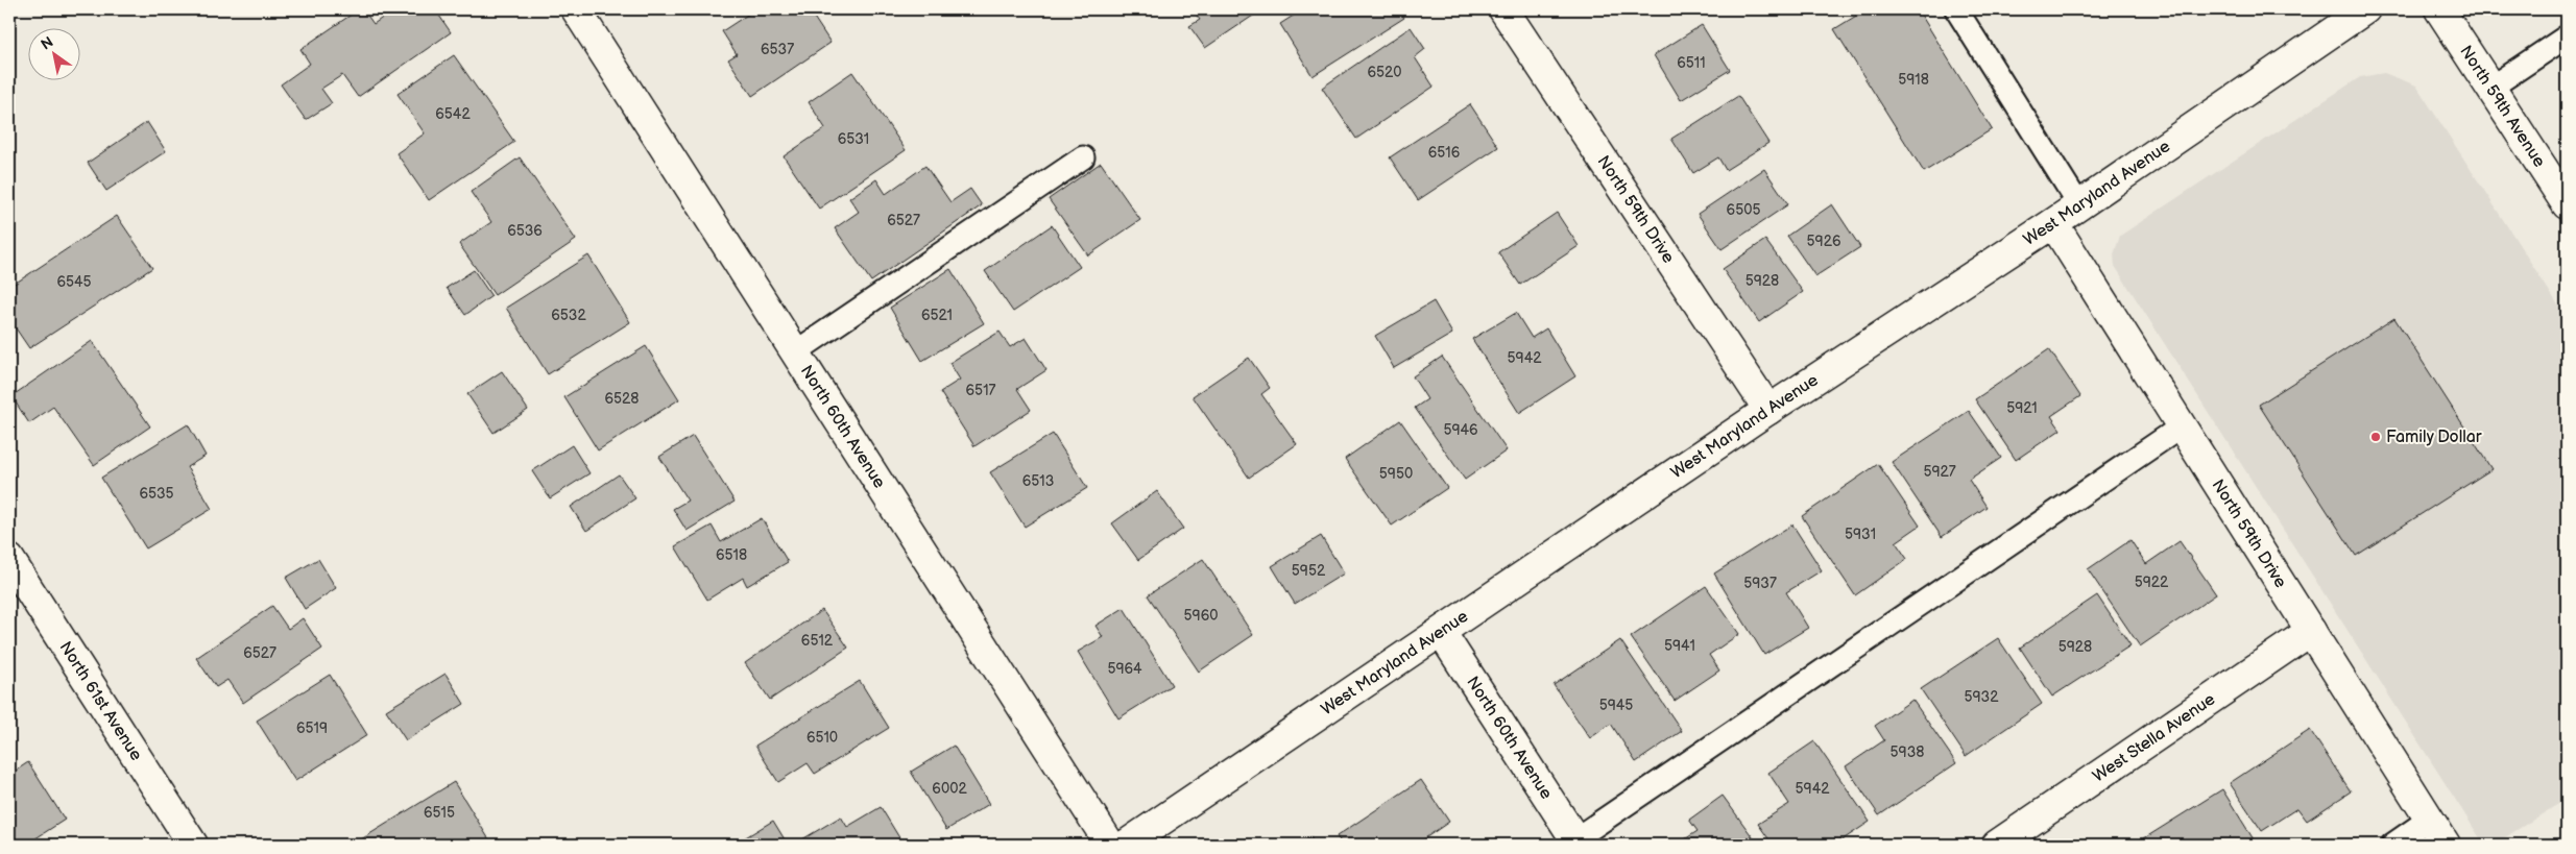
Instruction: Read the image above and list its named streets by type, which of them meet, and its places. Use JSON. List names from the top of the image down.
{
  "streets": {
    "street": [
      "North 59th Avenue",
      "West Maryland Avenue",
      "North 59th Drive",
      "North 60th Avenue",
      "North 61st Avenue",
      "West Stella Avenue"
    ]
  },
  "crossings": [
    ["West Maryland Avenue", "North 59th Drive"],
    ["West Maryland Avenue", "North 60th Avenue"],
    ["North 59th Drive", "West Stella Avenue"]
  ],
  "places": ["Family Dollar"],
  "house_numbers": [
    "6537",
    "6511",
    "6520",
    "5918",
    "6542",
    "6531",
    "6516",
    "6505",
    "6527",
    "6536",
    "5926",
    "5928",
    "6545",
    "6532",
    "6521",
    "5942",
    "6517",
    "6528",
    "5921",
    "5946",
    "5927",
    "5950",
    "6513",
    "6535",
    "5931",
    "6518",
    "5952",
    "5922",
    "5937",
    "5960",
    "6512",
    "5941",
    "5928",
    "6527",
    "5964",
    "5932",
    "5945",
    "6519",
    "6510",
    "5938",
    "6002",
    "5942",
    "6515"
  ],
  "north": "top left"
}
